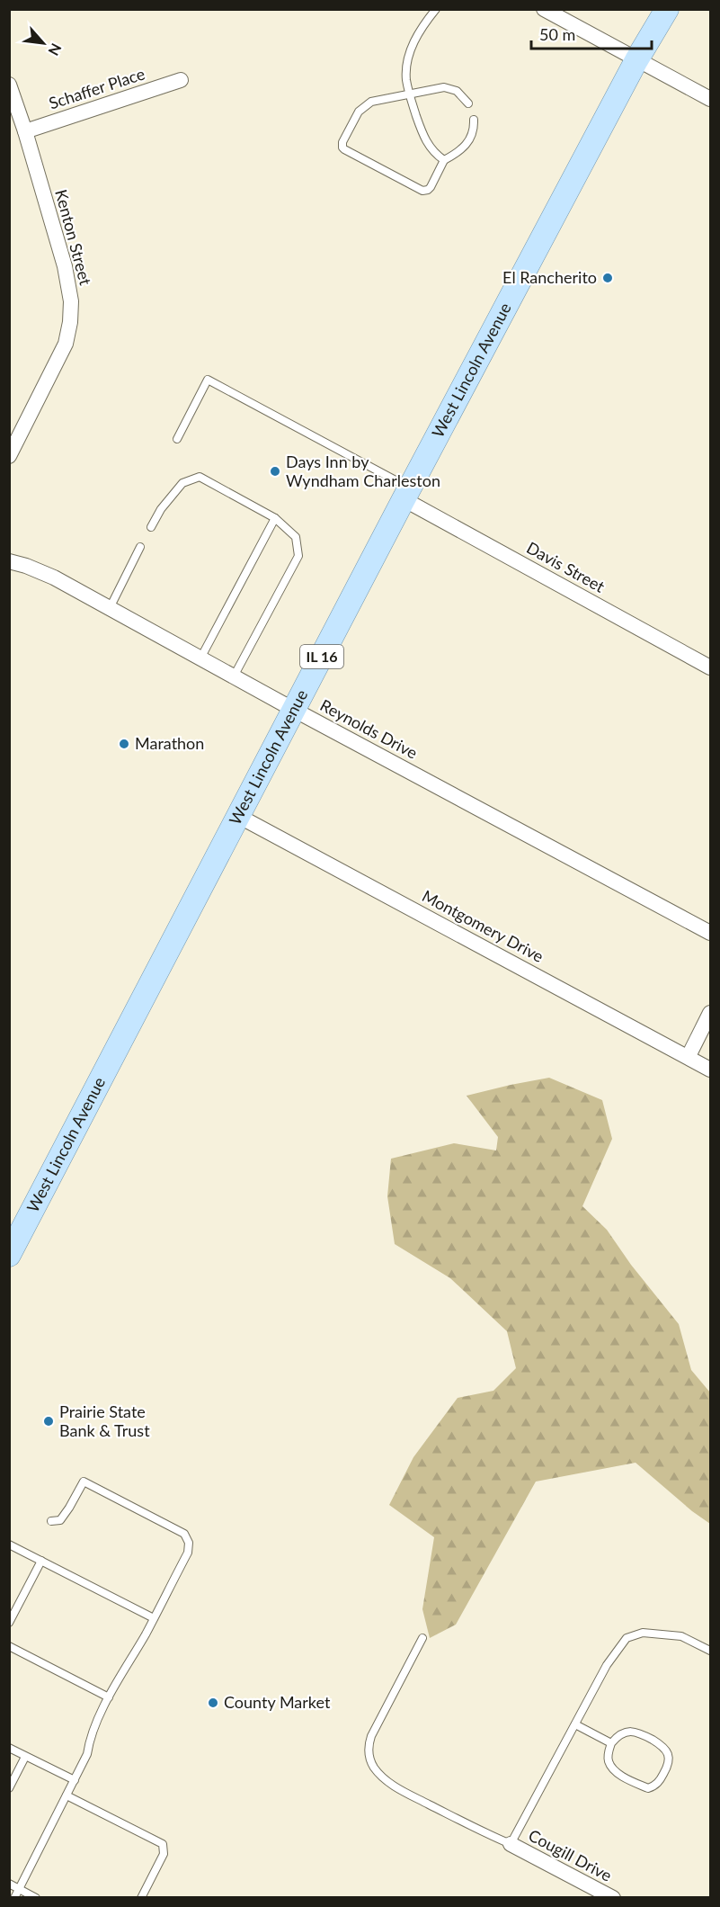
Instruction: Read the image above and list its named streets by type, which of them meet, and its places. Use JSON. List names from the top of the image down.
{
  "streets": {
    "main road": ["West Lincoln Avenue", "IL 16"],
    "street": [
      "Schaffer Place",
      "Kenton Street",
      "Davis Street",
      "Reynolds Drive",
      "Montgomery Drive",
      "Cougill Drive"
    ]
  },
  "crossings": [
    ["Schaffer Place", "Kenton Street"],
    ["West Lincoln Avenue", "Davis Street"],
    ["West Lincoln Avenue", "IL 16"],
    ["West Lincoln Avenue", "Reynolds Drive"],
    ["West Lincoln Avenue", "Montgomery Drive"]
  ],
  "places": [
    "El Rancherito",
    "Days Inn by Wyndham Charleston",
    "Marathon",
    "Prairie State Bank & Trust",
    "County Market"
  ],
  "scale_bar": "50 m",
  "north": "bottom right"
}
